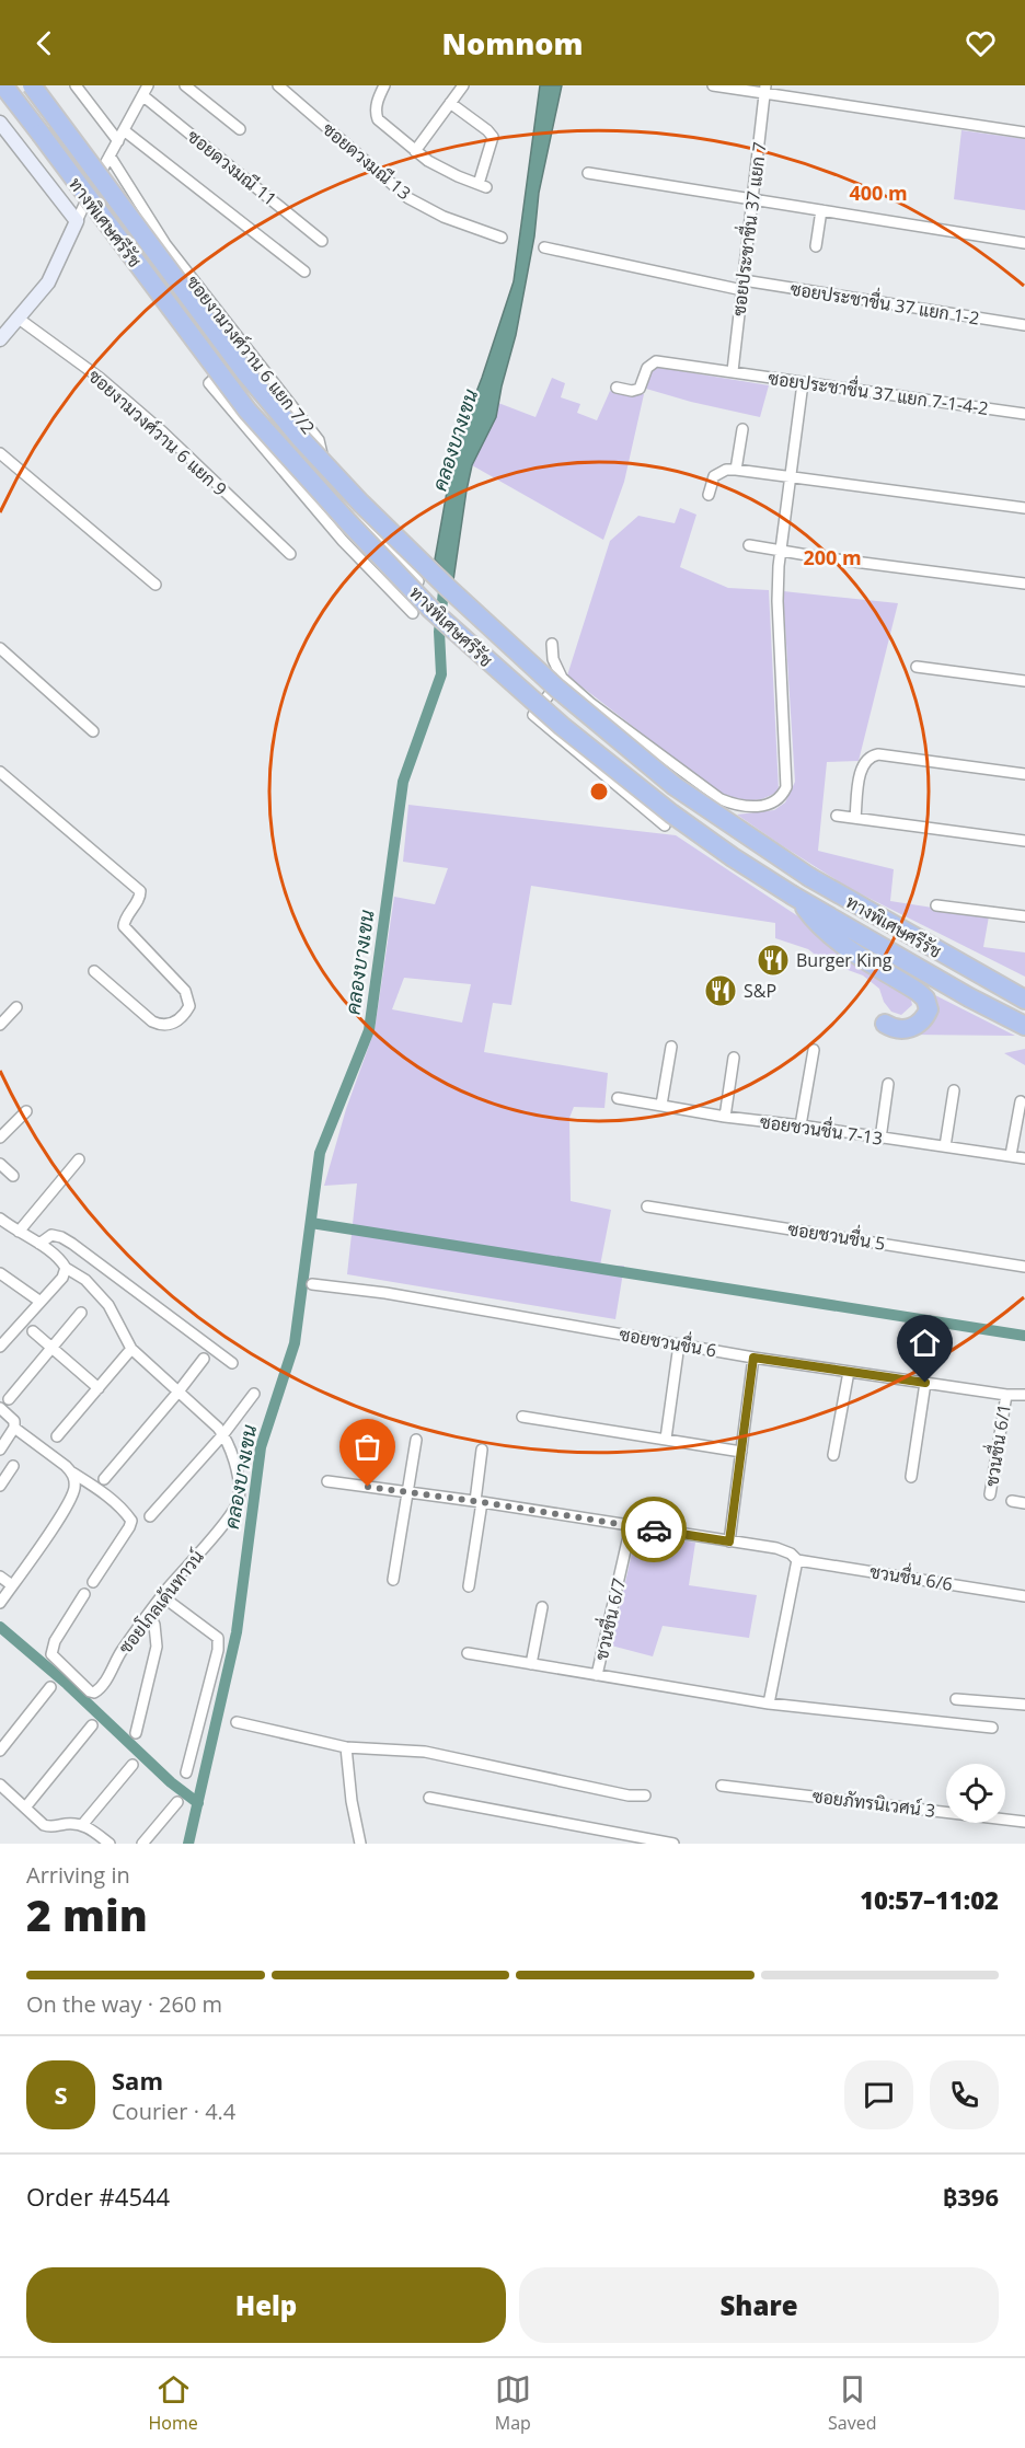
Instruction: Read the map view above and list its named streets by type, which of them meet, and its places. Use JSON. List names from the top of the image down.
{
  "streets": {
    "highway": ["ทางพิเศษศรีรัช"],
    "street": [
      "ซอยดวงมณี 13",
      "ซอยดวงมณี 11",
      "ซอยประชาชื่น 37 แยก 7",
      "ซอยประชาชื่น 37 แยก 1-2",
      "ซอยงามวงศ์วาน 6 แยก 7/2",
      "ซอยประชาชื่น 37 แยก 7-1-4-2",
      "ซอยงามวงศ์วาน 6 แยก 9",
      "ซอยชวนชื่น 7-13",
      "ซอยชวนชื่น 5",
      "ซอยชวนชื่น 6",
      "ชวนชื่น 6/1",
      "ชวนชื่น 6/6",
      "ซอยโกลเด้นทาวน์",
      "ชวนชื่น 6/7",
      "ซอยภัทรนิเวศน์ 3"
    ]
  },
  "crossings": [
    ["ซอยประชาชื่น 37 แยก 7", "ซอยประชาชื่น 37 แยก 1-2"],
    ["ซอยประชาชื่น 37 แยก 7", "ซอยประชาชื่น 37 แยก 7-1-4-2"],
    ["ซอยชวนชื่น 6", "ชวนชื่น 6/1"],
    ["ชวนชื่น 6/6", "ชวนชื่น 6/7"]
  ],
  "water": ["คลองบางเขน"],
  "places": {
    "restaurant": ["Burger King", "S&P"]
  },
  "page": {
    "header": "Nomnom",
    "heading": ["2 min", "Arriving in", "10:57–11:02"],
    "panel": [
      "Sam",
      "Courier · 4.4",
      "Order #4544",
      "฿396"
    ],
    "bar": "On the way · 260 m",
    "round": "S",
    "buttons": ["Help", "Share"],
    "tabs": ["Home", "Map", "Saved"]
  },
  "rings": ["400 m", "200 m"]
}
